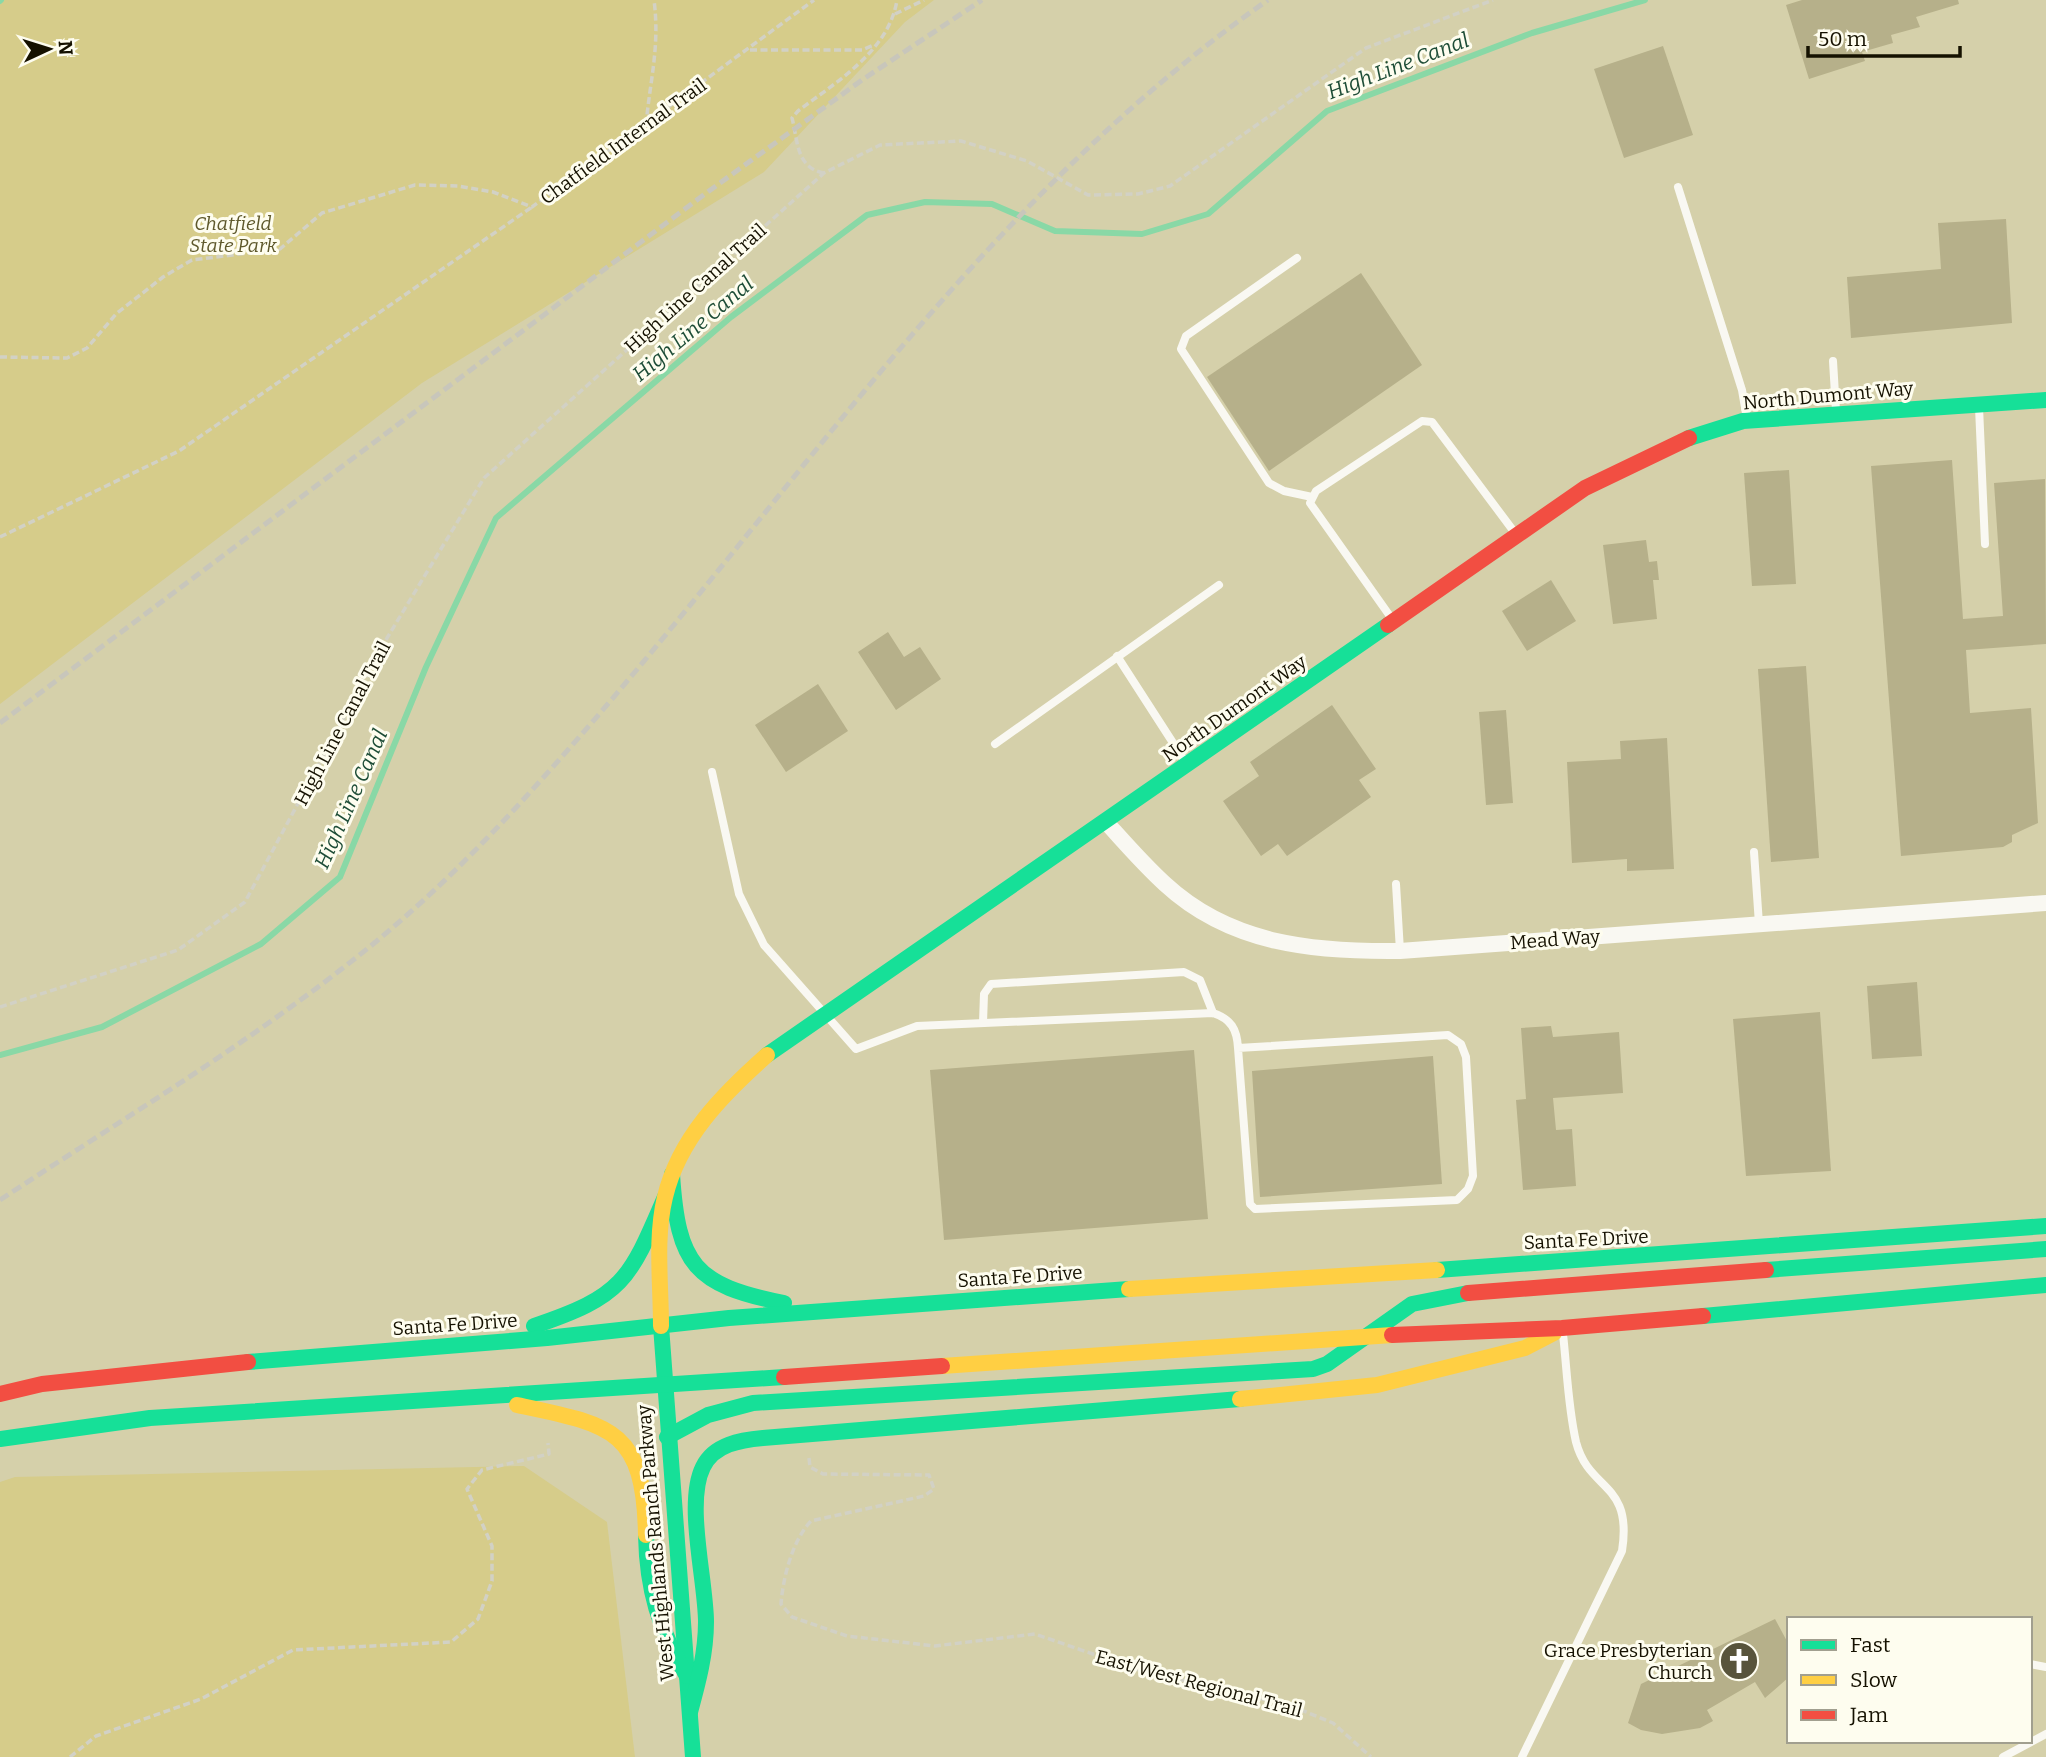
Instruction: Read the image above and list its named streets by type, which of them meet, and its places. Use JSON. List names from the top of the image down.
{
  "streets": {
    "main road": ["North Dumont Way", "Santa Fe Drive", "West Highlands Ranch Parkway"],
    "street": ["Mead Way"],
    "path": ["Chatfield Internal Trail", "High Line Canal Trail", "East/West Regional Trail"]
  },
  "crossings": [
    ["North Dumont Way", "Mead Way"],
    ["North Dumont Way", "Santa Fe Drive"],
    ["North Dumont Way", "West Highlands Ranch Parkway"],
    ["Santa Fe Drive", "West Highlands Ranch Parkway"]
  ],
  "water": ["High Line Canal"],
  "parks": ["Chatfield State Park"],
  "places": {
    "church": ["Grace Presbyterian Church"]
  },
  "legend": ["Fast", "Slow", "Jam"],
  "scale_bar": "50 m",
  "north": "right"
}
